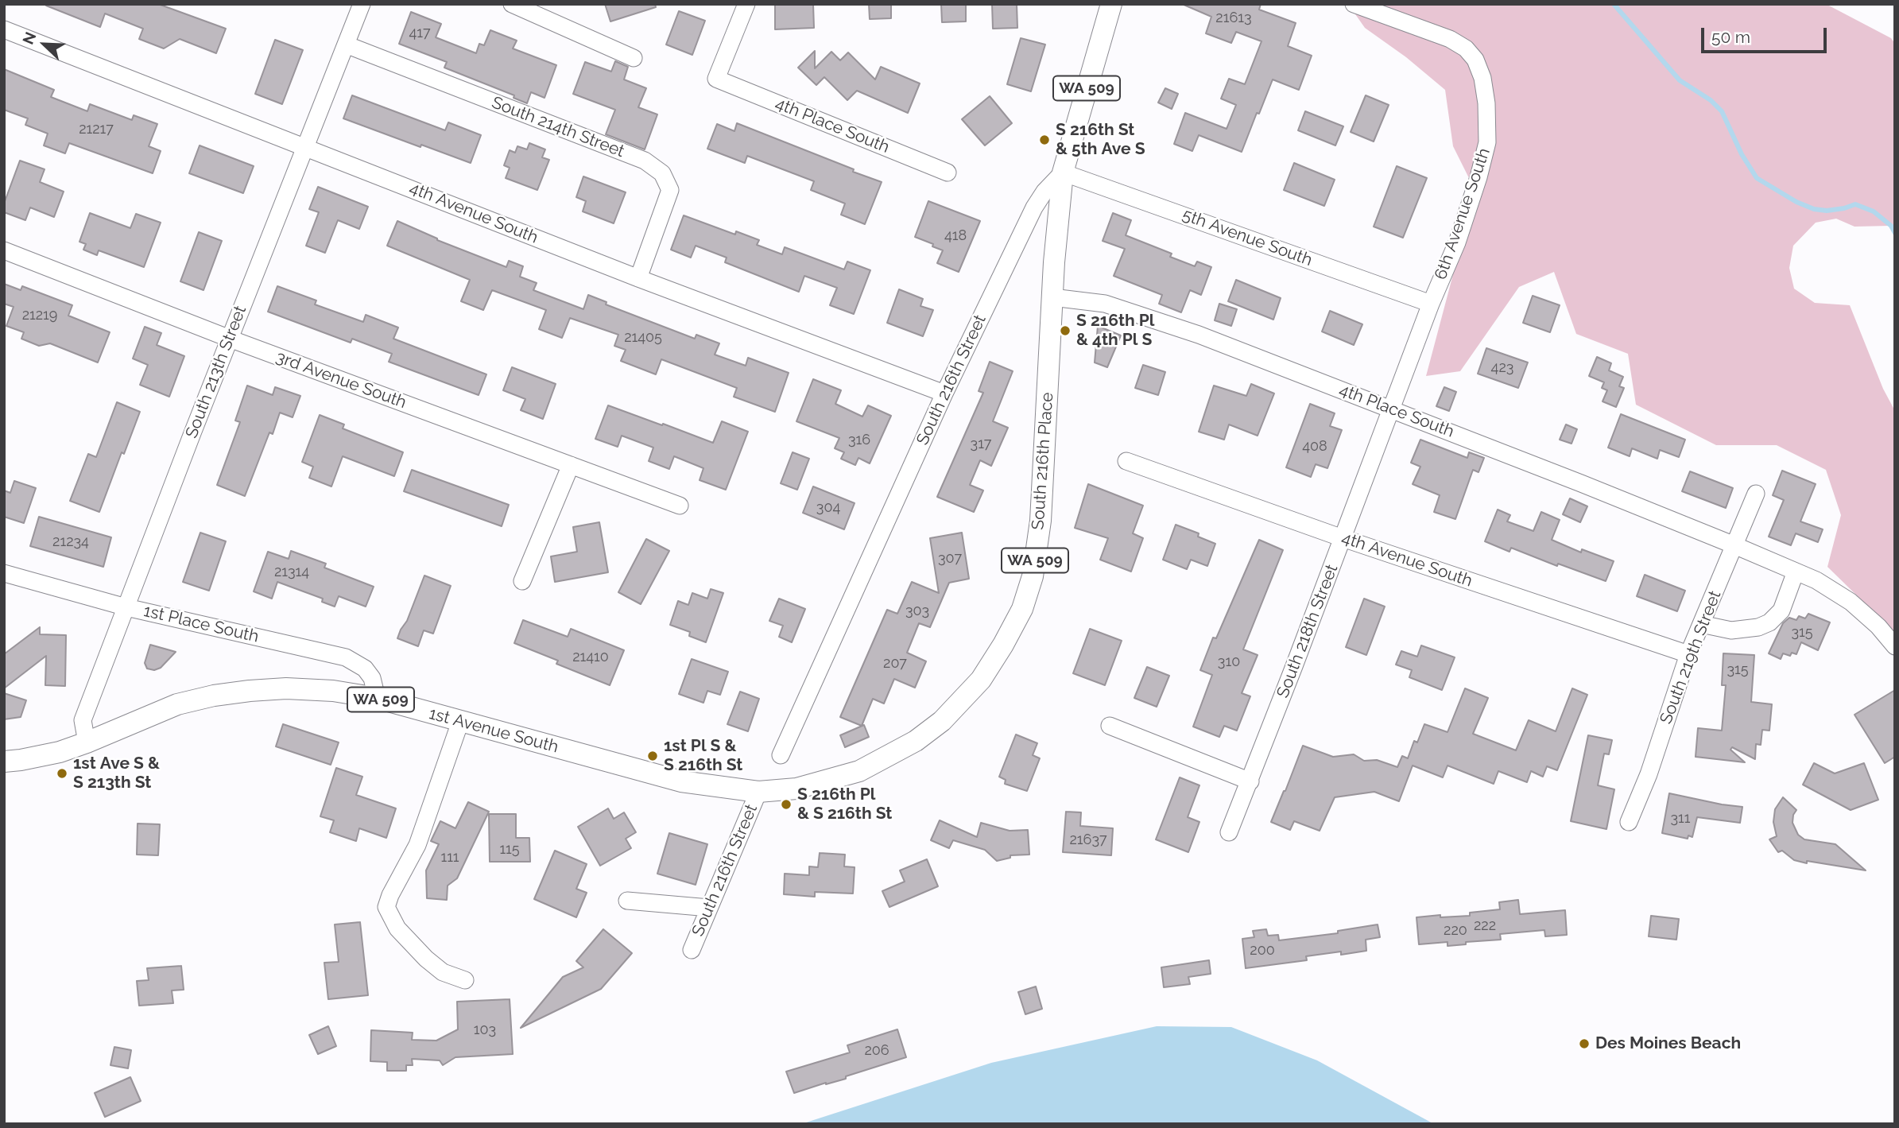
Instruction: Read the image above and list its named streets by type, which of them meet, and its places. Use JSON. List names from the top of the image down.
{
  "streets": {
    "main road": [
      "WA 509",
      "South 216th Street",
      "South 216th Place",
      "1st Avenue South"
    ],
    "street": [
      "4th Place South",
      "South 214th Street",
      "4th Avenue South",
      "6th Avenue South",
      "5th Avenue South",
      "South 213th Street",
      "3rd Avenue South",
      "1st Place South",
      "South 218th Street",
      "South 219th Street"
    ]
  },
  "crossings": [
    ["4th Place South", "South 216th Place"],
    ["4th Place South", "South 218th Street"],
    ["4th Place South", "South 219th Street"],
    ["South 214th Street", "4th Avenue South"],
    ["South 214th Street", "South 213th Street"],
    ["4th Avenue South", "South 213th Street"],
    ["4th Avenue South", "South 216th Street"],
    ["4th Avenue South", "South 218th Street"],
    ["4th Avenue South", "South 219th Street"],
    ["6th Avenue South", "5th Avenue South"],
    ["6th Avenue South", "South 218th Street"],
    ["5th Avenue South", "South 216th Street"],
    ["5th Avenue South", "South 216th Place"],
    ["5th Avenue South", "South 218th Street"],
    ["South 213th Street", "3rd Avenue South"],
    ["South 213th Street", "1st Place South"],
    ["South 213th Street", "1st Avenue South"],
    ["South 216th Street", "South 216th Place"],
    ["South 216th Street", "1st Avenue South"],
    ["South 216th Place", "1st Avenue South"],
    ["1st Place South", "1st Avenue South"]
  ],
  "places": [
    "S 216th St & 5th Ave S",
    "S 216th Pl & 4th Pl S",
    "1st Pl S & S 216th St",
    "1st Ave S & S 213th St",
    "S 216th Pl & S 216th St",
    "Des Moines Beach"
  ],
  "house_numbers": [
    "21613",
    "417",
    "21217",
    "418",
    "21219",
    "21405",
    "423",
    "316",
    "317",
    "408",
    "304",
    "21234",
    "307",
    "21314",
    "303",
    "315",
    "21410",
    "310",
    "207",
    "315",
    "311",
    "21637",
    "115",
    "111",
    "222",
    "220",
    "200",
    "103",
    "206"
  ],
  "scale_bar": "50 m",
  "north": "top left"
}
